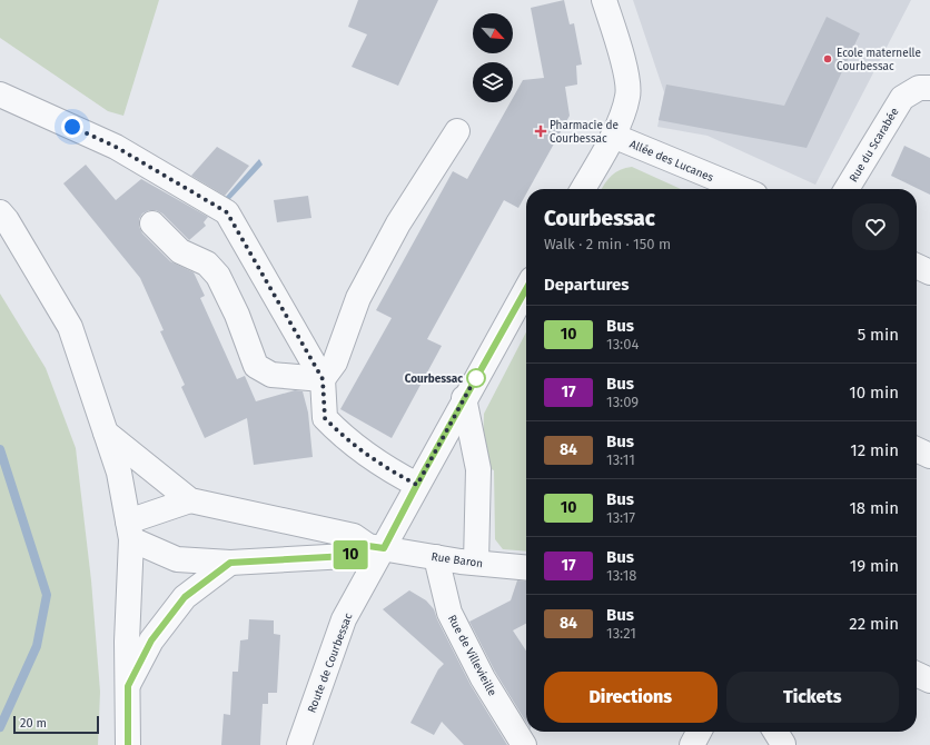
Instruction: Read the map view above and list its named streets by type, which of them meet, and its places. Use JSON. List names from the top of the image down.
{
  "streets": {
    "street": [
      "Rue du Scarabée",
      "Allée des Lucanes",
      "Rue Baron",
      "Rue de Villevieille",
      "Route de Courbessac"
    ]
  },
  "crossings": [
    ["Rue Baron", "Rue de Villevieille"],
    ["Rue Baron", "Route de Courbessac"]
  ],
  "places": {
    "other": ["Ecole maternelle Courbessac", "Courbessac"],
    "health": ["Pharmacie de Courbessac"]
  },
  "lines": ["bus line 10"],
  "scale_bar": "20 m",
  "north": "bottom right",
  "page": {
    "on_map": "10",
    "heading": [
      ["Courbessac", "Walk · 2 min · 150 m"],
      "Departures"
    ],
    "list": [
      {
        "mark": "10",
        "name": "Bus",
        "note": "13:04",
        "value": "5 min"
      },
      {
        "mark": "17",
        "name": "Bus",
        "note": "13:09",
        "value": "10 min"
      },
      {
        "mark": "84",
        "name": "Bus",
        "note": "13:11",
        "value": "12 min"
      },
      {
        "mark": "10",
        "name": "Bus",
        "note": "13:17",
        "value": "18 min"
      },
      {
        "mark": "17",
        "name": "Bus",
        "note": "13:18",
        "value": "19 min"
      },
      {
        "mark": "84",
        "name": "Bus",
        "note": "13:21",
        "value": "22 min"
      }
    ],
    "buttons": ["Directions", "Tickets"],
    "scale": "20 m"
  }
}
